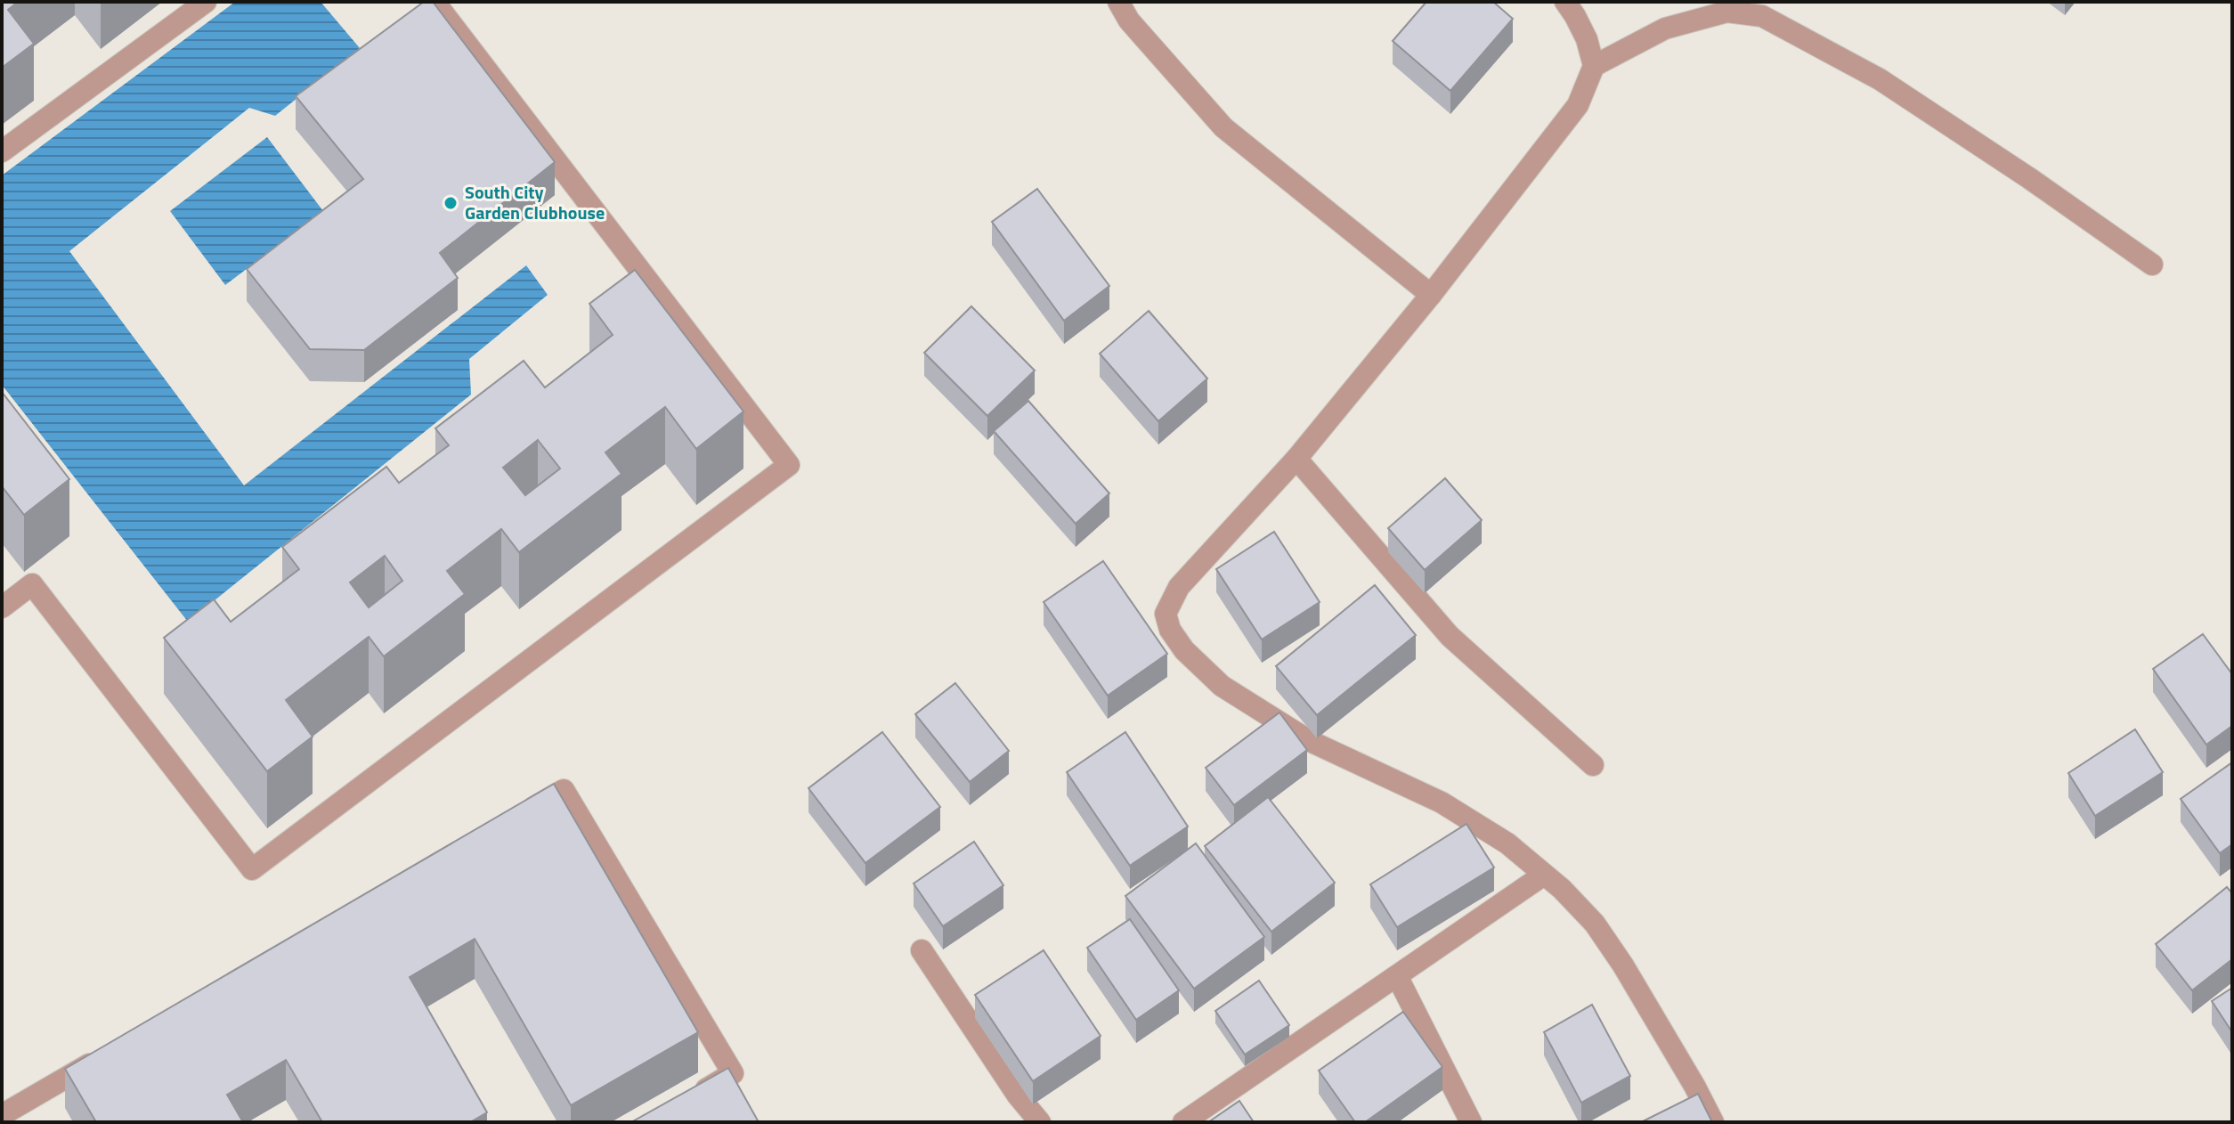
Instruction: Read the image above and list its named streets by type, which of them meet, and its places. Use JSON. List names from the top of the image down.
{
  "places": ["South City Garden Clubhouse"]
}
